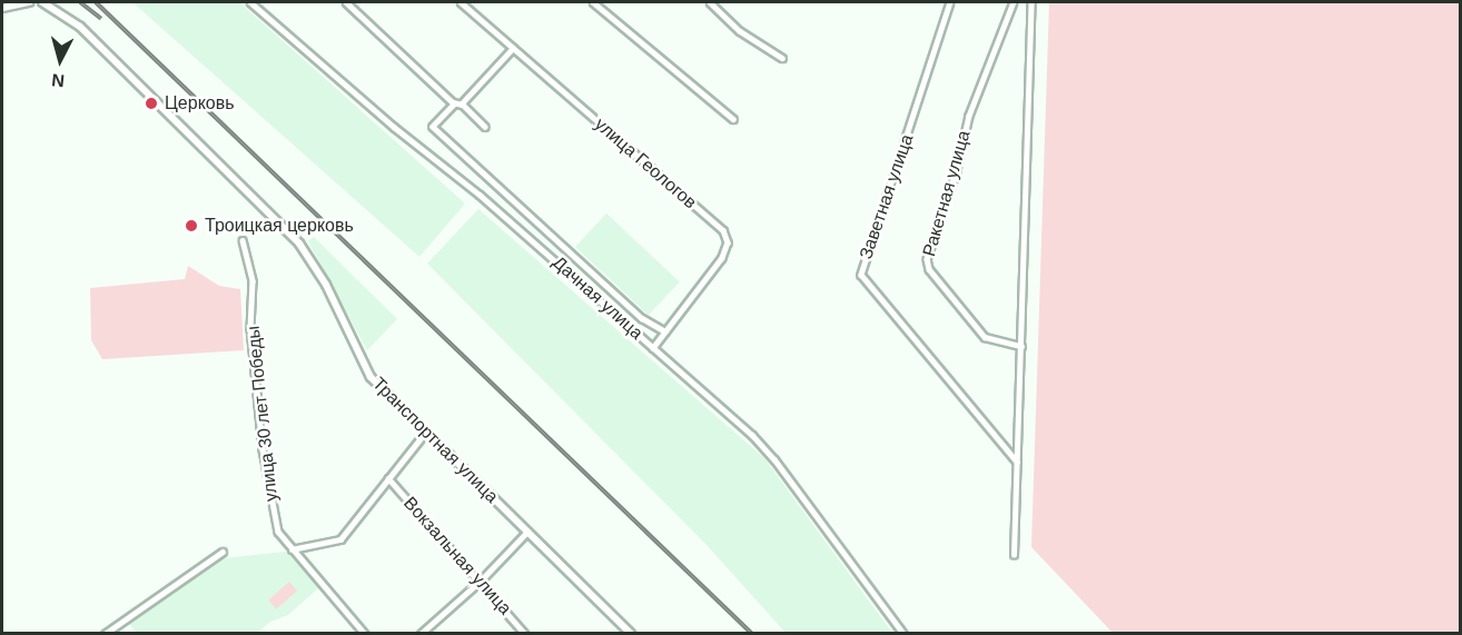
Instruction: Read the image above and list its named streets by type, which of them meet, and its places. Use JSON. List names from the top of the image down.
{
  "streets": {
    "street": [
      "улица Геологов",
      "Ракетная улица",
      "Заветная улица",
      "Дачная улица",
      "улица 30 лет Победы",
      "Транспортная улица",
      "Вокзальная улица"
    ]
  },
  "crossings": [
    ["улица Геологов", "Дачная улица"]
  ],
  "places": ["Церковь", "Троицкая церковь"],
  "north": "bottom"
}
